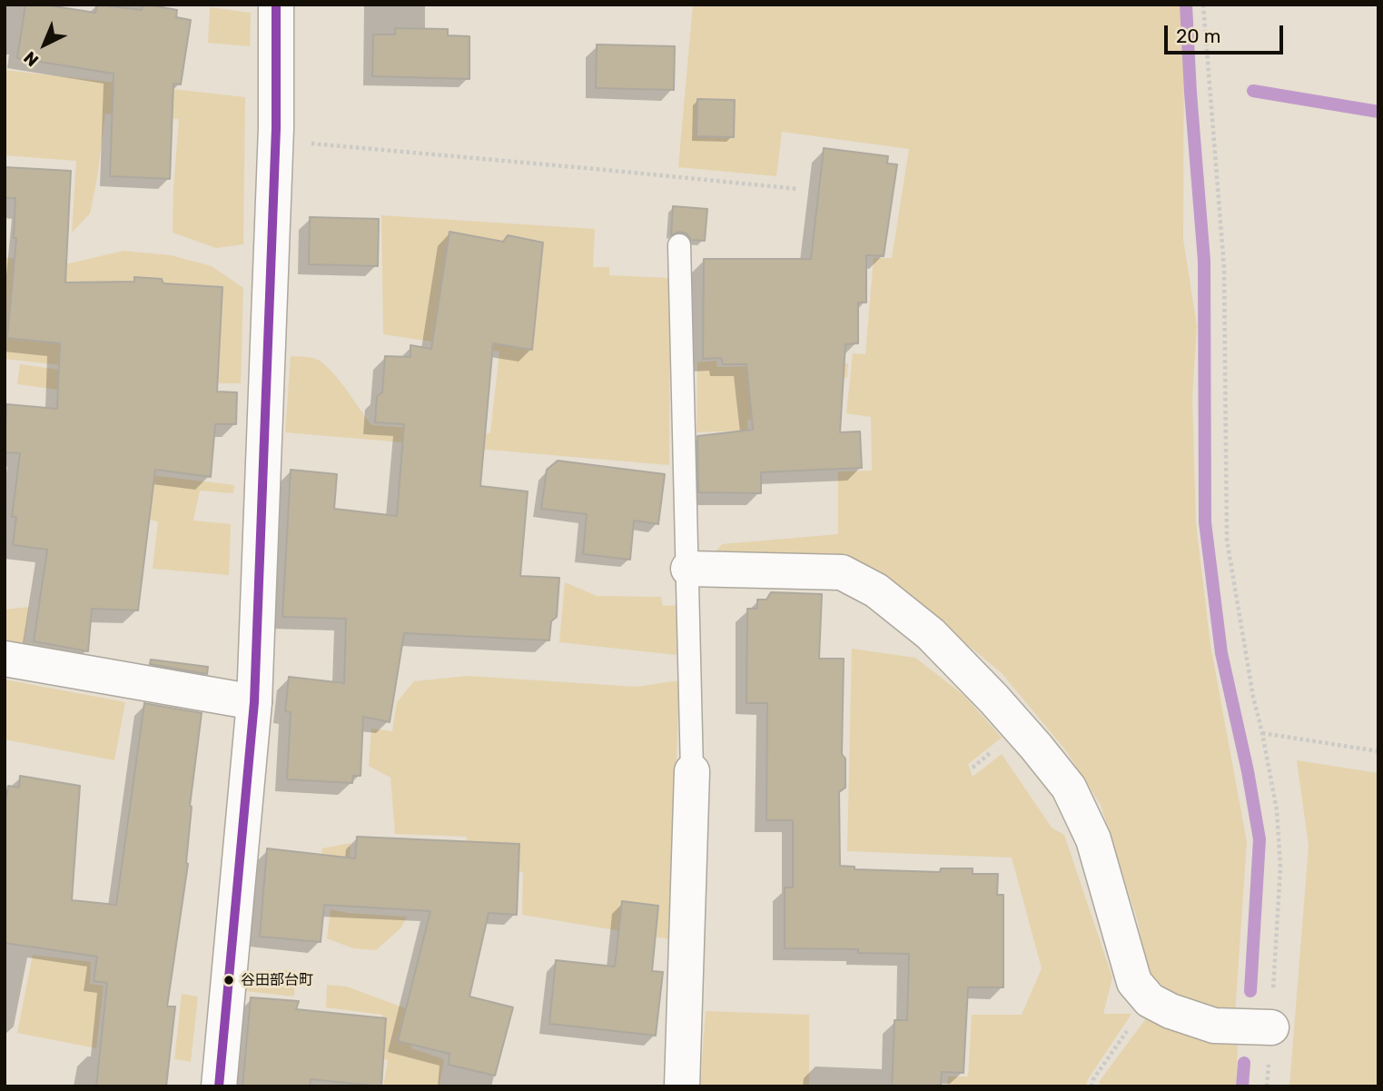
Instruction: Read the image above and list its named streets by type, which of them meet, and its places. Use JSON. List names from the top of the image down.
{
  "places": ["谷田部台町"],
  "scale_bar": "20 m",
  "north": "bottom left"
}
